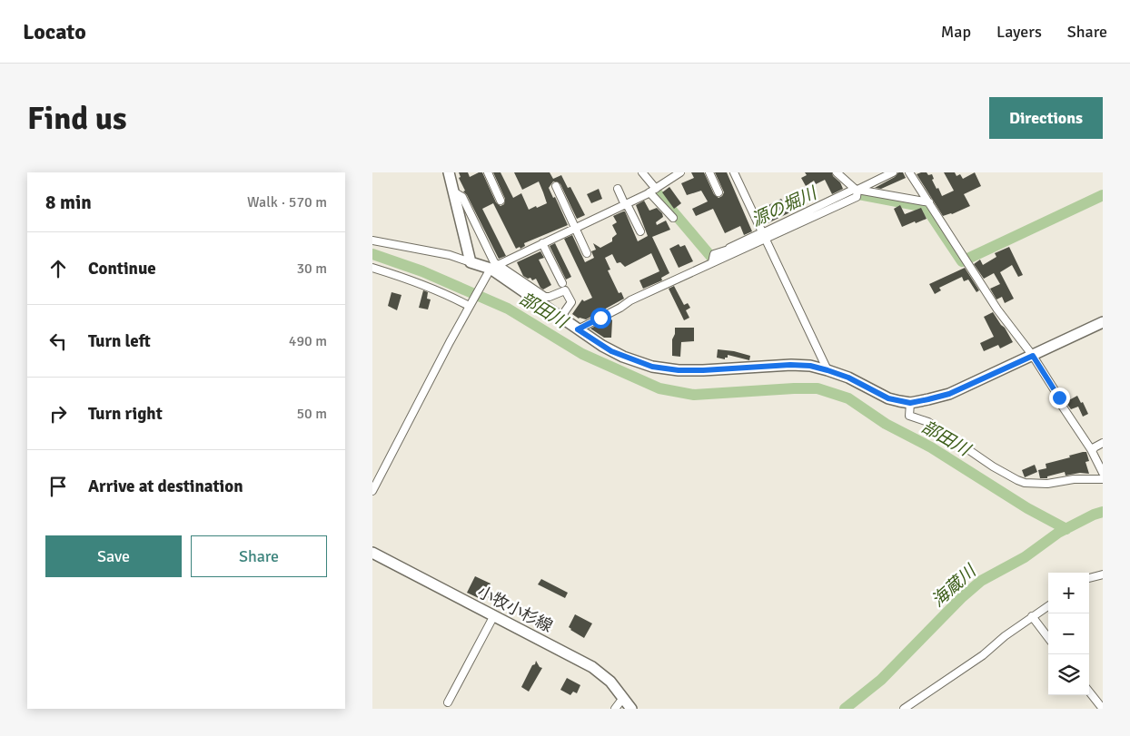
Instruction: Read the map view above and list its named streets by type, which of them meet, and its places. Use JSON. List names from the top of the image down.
{
  "streets": {
    "street": ["小牧小杉線"]
  },
  "water": ["源の堀川", "部田川", "海蔵川"],
  "page": {
    "header": "Locato",
    "nav": ["Map", "Layers", "Share"],
    "buttons": [
      "Directions",
      ["Save", "Share"]
    ],
    "title": "Find us",
    "heading": ["8 min", "Walk · 570 m"],
    "list": [
      ["Continue", "30 m"],
      ["Turn left", "490 m"],
      ["Turn right", "50 m"],
      "Arrive at destination"
    ],
    "map_buttons": ["+", "−"]
  }
}
